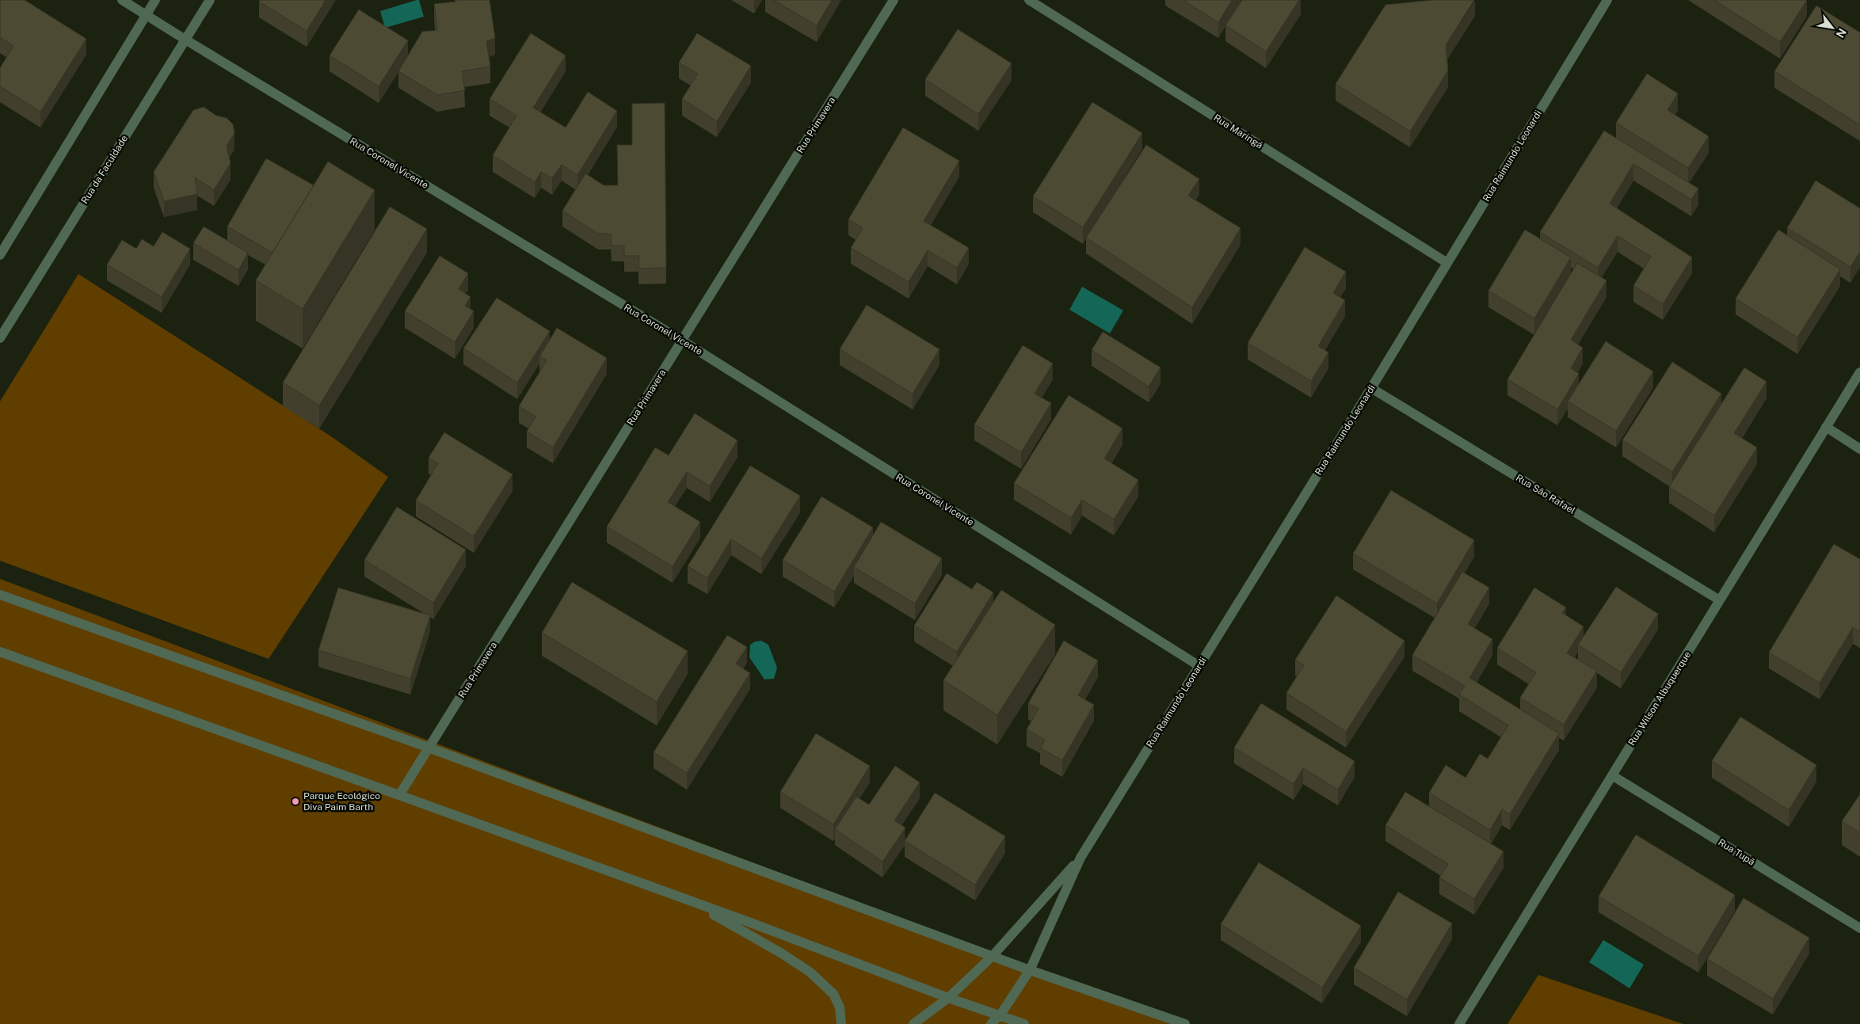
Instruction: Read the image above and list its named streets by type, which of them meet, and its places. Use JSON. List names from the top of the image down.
{
  "streets": {
    "street": [
      "Rua Primavera",
      "Rua Maringá",
      "Rua Raimundo Leonardi",
      "Rua Coronel Vicente",
      "Rua da Faculdade",
      "Rua São Rafael",
      "Rua Wilson Albuquerque",
      "Rua Tupã"
    ]
  },
  "crossings": [
    ["Rua Primavera", "Rua Coronel Vicente"],
    ["Rua Maringá", "Rua Raimundo Leonardi"],
    ["Rua Raimundo Leonardi", "Rua Coronel Vicente"],
    ["Rua Raimundo Leonardi", "Rua São Rafael"],
    ["Rua Coronel Vicente", "Rua da Faculdade"],
    ["Rua São Rafael", "Rua Wilson Albuquerque"],
    ["Rua Wilson Albuquerque", "Rua Tupã"]
  ],
  "places": ["Parque Ecológico Diva Paim Barth"],
  "north": "bottom right"
}
